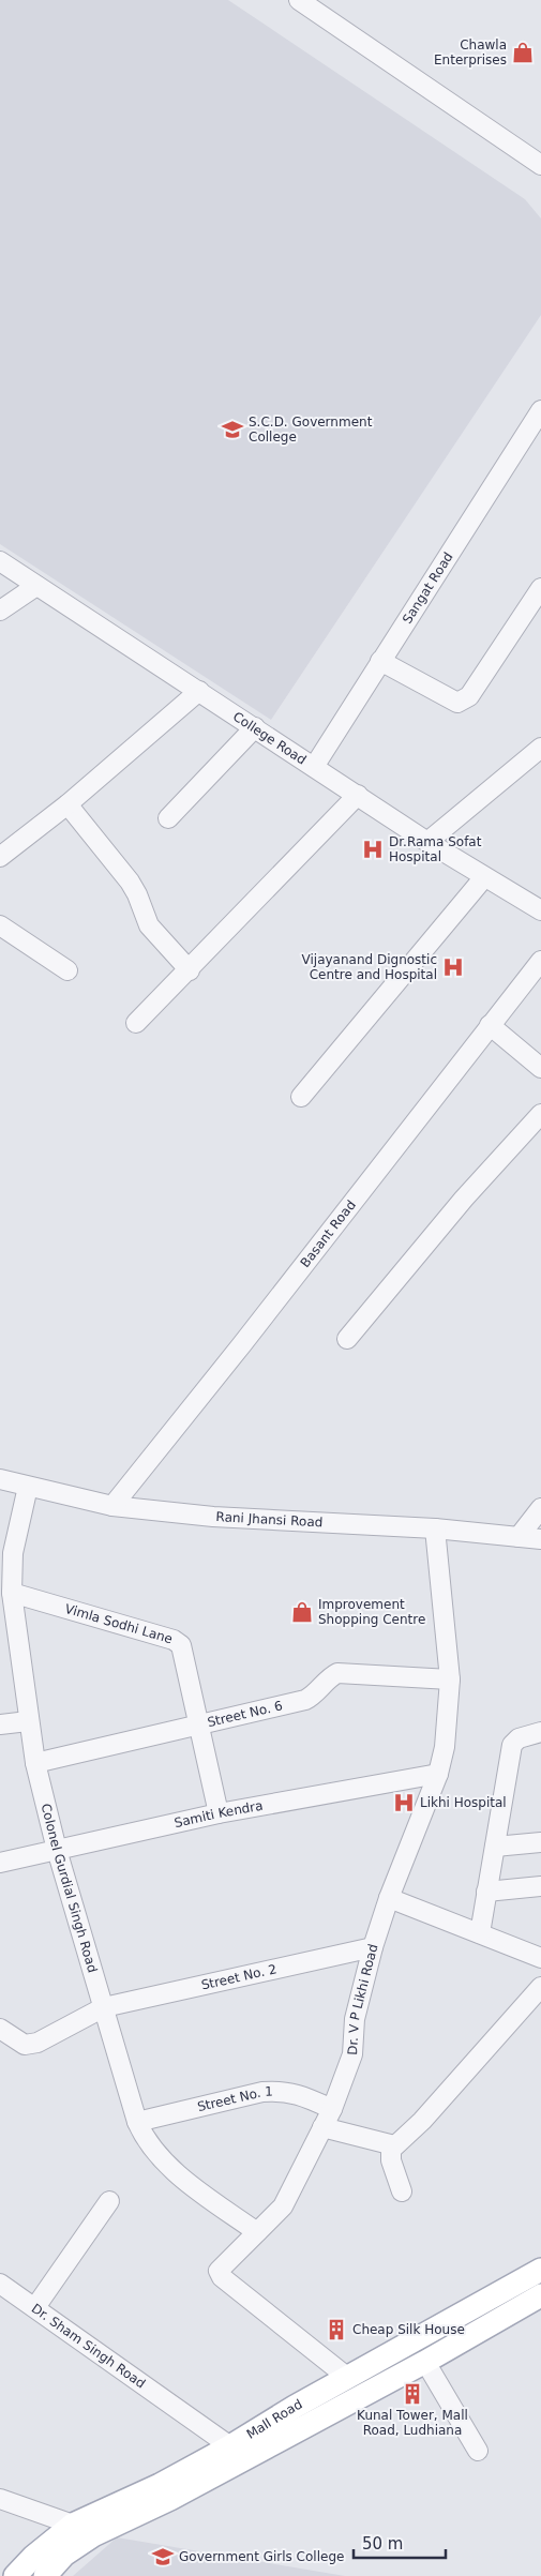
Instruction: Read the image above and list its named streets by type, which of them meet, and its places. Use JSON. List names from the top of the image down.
{
  "streets": {
    "main road": ["Mall Road"],
    "street": [
      "Sangat Road",
      "College Road",
      "Basant Road",
      "Rani Jhansi Road",
      "Vimla Sodhi Lane",
      "Street No. 6",
      "Samiti Kendra",
      "Colonel Gurdial Singh Road",
      "Street No. 2",
      "Dr. V P Likhi Road",
      "Street No. 1",
      "Dr. Sham Singh Road"
    ]
  },
  "crossings": [
    ["Sangat Road", "College Road"],
    ["Basant Road", "Rani Jhansi Road"],
    ["Rani Jhansi Road", "Colonel Gurdial Singh Road"],
    ["Rani Jhansi Road", "Dr. V P Likhi Road"],
    ["Vimla Sodhi Lane", "Street No. 6"],
    ["Vimla Sodhi Lane", "Samiti Kendra"],
    ["Vimla Sodhi Lane", "Colonel Gurdial Singh Road"],
    ["Street No. 6", "Colonel Gurdial Singh Road"],
    ["Street No. 6", "Dr. V P Likhi Road"],
    ["Samiti Kendra", "Colonel Gurdial Singh Road"],
    ["Samiti Kendra", "Dr. V P Likhi Road"],
    ["Colonel Gurdial Singh Road", "Street No. 2"],
    ["Colonel Gurdial Singh Road", "Dr. V P Likhi Road"],
    ["Colonel Gurdial Singh Road", "Street No. 1"],
    ["Street No. 2", "Dr. V P Likhi Road"],
    ["Dr. V P Likhi Road", "Street No. 1"],
    ["Dr. V P Likhi Road", "Mall Road"],
    ["Dr. Sham Singh Road", "Mall Road"]
  ],
  "places": {
    "shop": ["Chawla Enterprises", "Improvement Shopping Centre"],
    "school or university": ["S.C.D. Government College", "Government Girls College"],
    "hospital": ["Dr.Rama Sofat Hospital", "Vijayanand Dignostic Centre and Hospital", "Likhi Hospital"],
    "building": ["Cheap Silk House", "Kunal Tower, Mall Road, Ludhiana"]
  },
  "scale_bar": "50 m"
}
